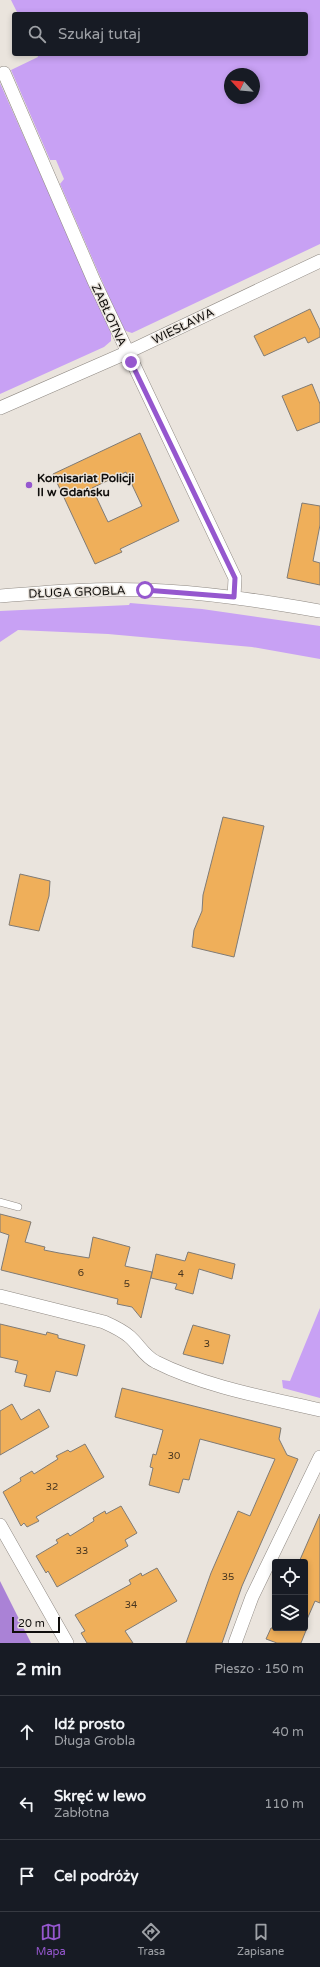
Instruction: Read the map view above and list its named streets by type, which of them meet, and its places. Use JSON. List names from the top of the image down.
{
  "streets": {
    "street": ["ZABŁOTNA", "WIESŁAWA", "DŁUGA GROBLA"]
  },
  "crossings": [
    ["ZABŁOTNA", "WIESŁAWA"],
    ["ZABŁOTNA", "DŁUGA GROBLA"]
  ],
  "places": ["Komisariat Policji II w Gdańsku"],
  "house_numbers": [
    "6",
    "4",
    "5",
    "3",
    "30",
    "32",
    "33",
    "35",
    "34"
  ],
  "scale_bar": "20 m",
  "north": "top left",
  "page": {
    "search": "Szukaj tutaj",
    "scale": "20 m",
    "heading": ["2 min", "Pieszo · 150 m"],
    "list": [
      ["Idź prosto", "Długa Grobla", "40 m"],
      ["Skręć w lewo", "Zabłotna", "110 m"],
      "Cel podróży"
    ],
    "nav": ["Mapa", "Trasa", "Zapisane"]
  }
}
